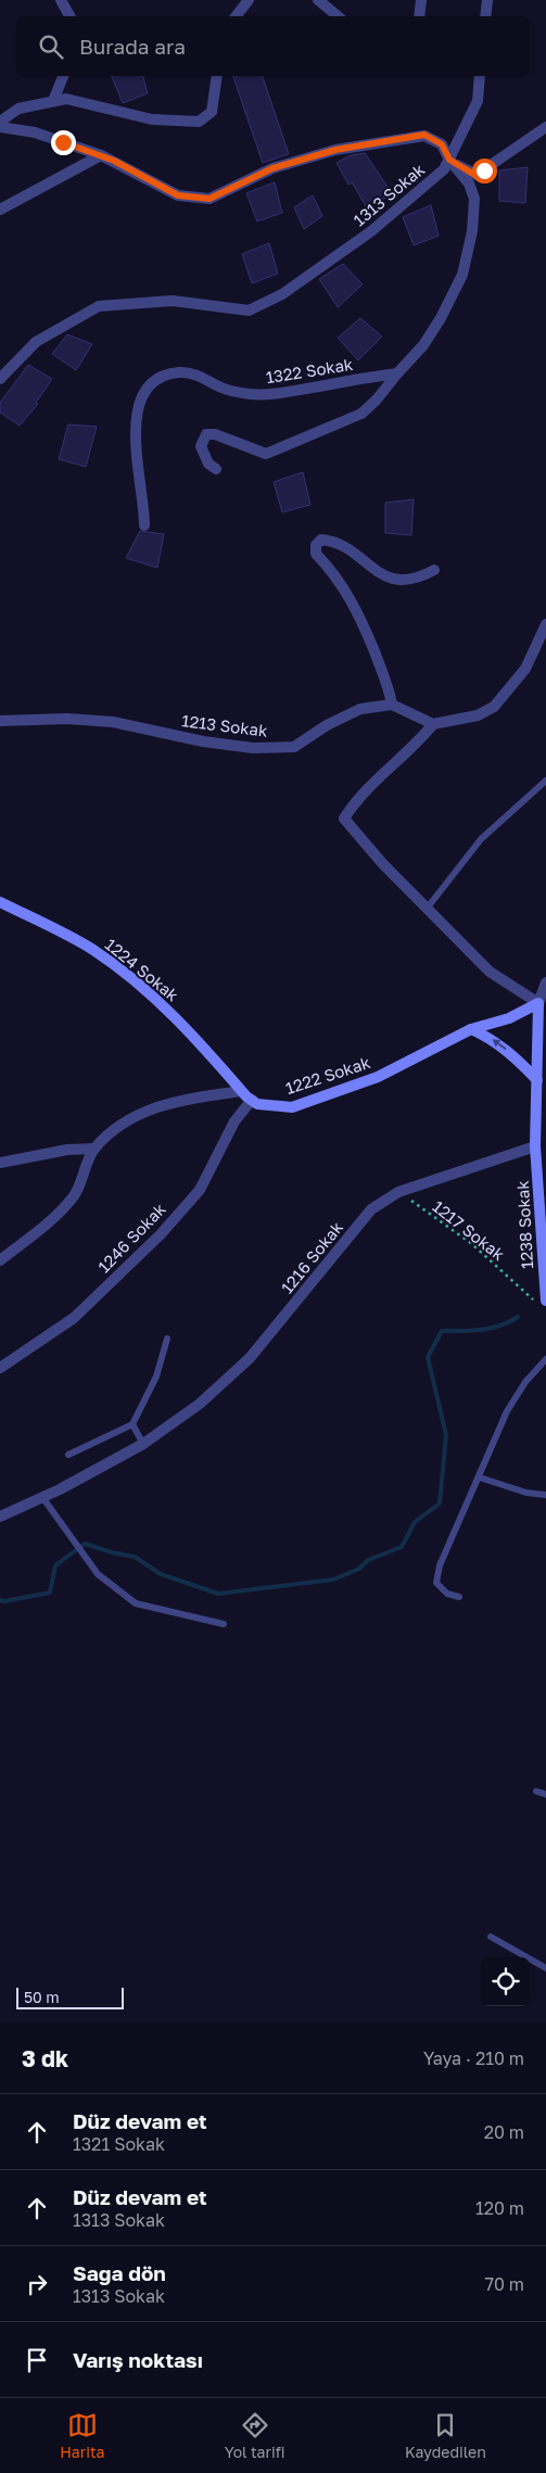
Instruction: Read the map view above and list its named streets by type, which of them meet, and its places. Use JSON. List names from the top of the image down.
{
  "streets": {
    "main road": ["1224 Sokak", "1222 Sokak", "1238 Sokak"],
    "street": [
      "1313 Sokak",
      "1322 Sokak",
      "1213 Sokak",
      "1246 Sokak",
      "1216 Sokak"
    ],
    "path": ["1217 Sokak"]
  },
  "crossings": [
    ["1224 Sokak", "1222 Sokak"],
    ["1222 Sokak", "1246 Sokak"],
    ["1238 Sokak", "1217 Sokak"],
    ["1238 Sokak", "1216 Sokak"],
    ["1217 Sokak", "1216 Sokak"]
  ],
  "scale_bar": "50 m",
  "page": {
    "search": "Burada ara",
    "scale": "50 m",
    "heading": ["3 dk", "Yaya · 210 m"],
    "list": [
      ["Düz devam et", "1321 Sokak", "20 m"],
      ["Düz devam et", "1313 Sokak", "120 m"],
      ["Sağa dön", "1313 Sokak", "70 m"],
      "Varış noktası"
    ],
    "nav": ["Harita", "Yol tarifi", "Kaydedilen"]
  }
}
